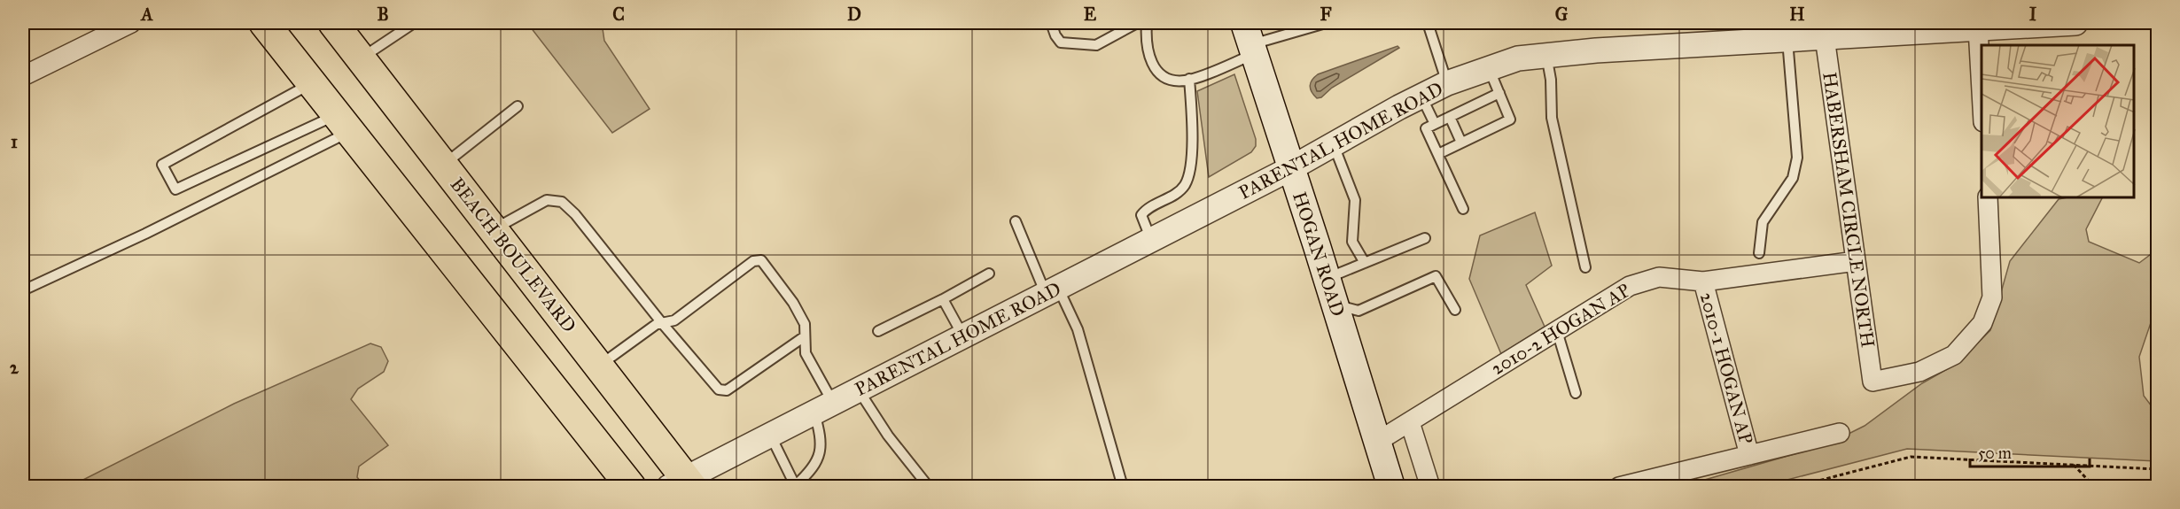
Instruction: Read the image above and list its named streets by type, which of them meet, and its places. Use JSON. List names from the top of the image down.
{
  "streets": {
    "highway": ["BEACH BOULEVARD"],
    "main road": ["HOGAN ROAD"],
    "street": [
      "PARENTAL HOME ROAD",
      "HABERSHAM CIRCLE NORTH",
      "2010-2 HOGAN AP",
      "2010-1 HOGAN AP"
    ]
  },
  "crossings": [
    ["PARENTAL HOME ROAD", "HABERSHAM CIRCLE NORTH"],
    ["PARENTAL HOME ROAD", "HOGAN ROAD"],
    ["PARENTAL HOME ROAD", "BEACH BOULEVARD"],
    ["HABERSHAM CIRCLE NORTH", "2010-2 HOGAN AP"],
    ["HOGAN ROAD", "2010-2 HOGAN AP"],
    ["2010-2 HOGAN AP", "2010-1 HOGAN AP"]
  ],
  "scale_bar": "50 m",
  "grid": {
    "columns": [
      "A",
      "B",
      "C",
      "D",
      "E",
      "F",
      "G",
      "H",
      "I"
    ],
    "rows": ["1", "2"]
  }
}
